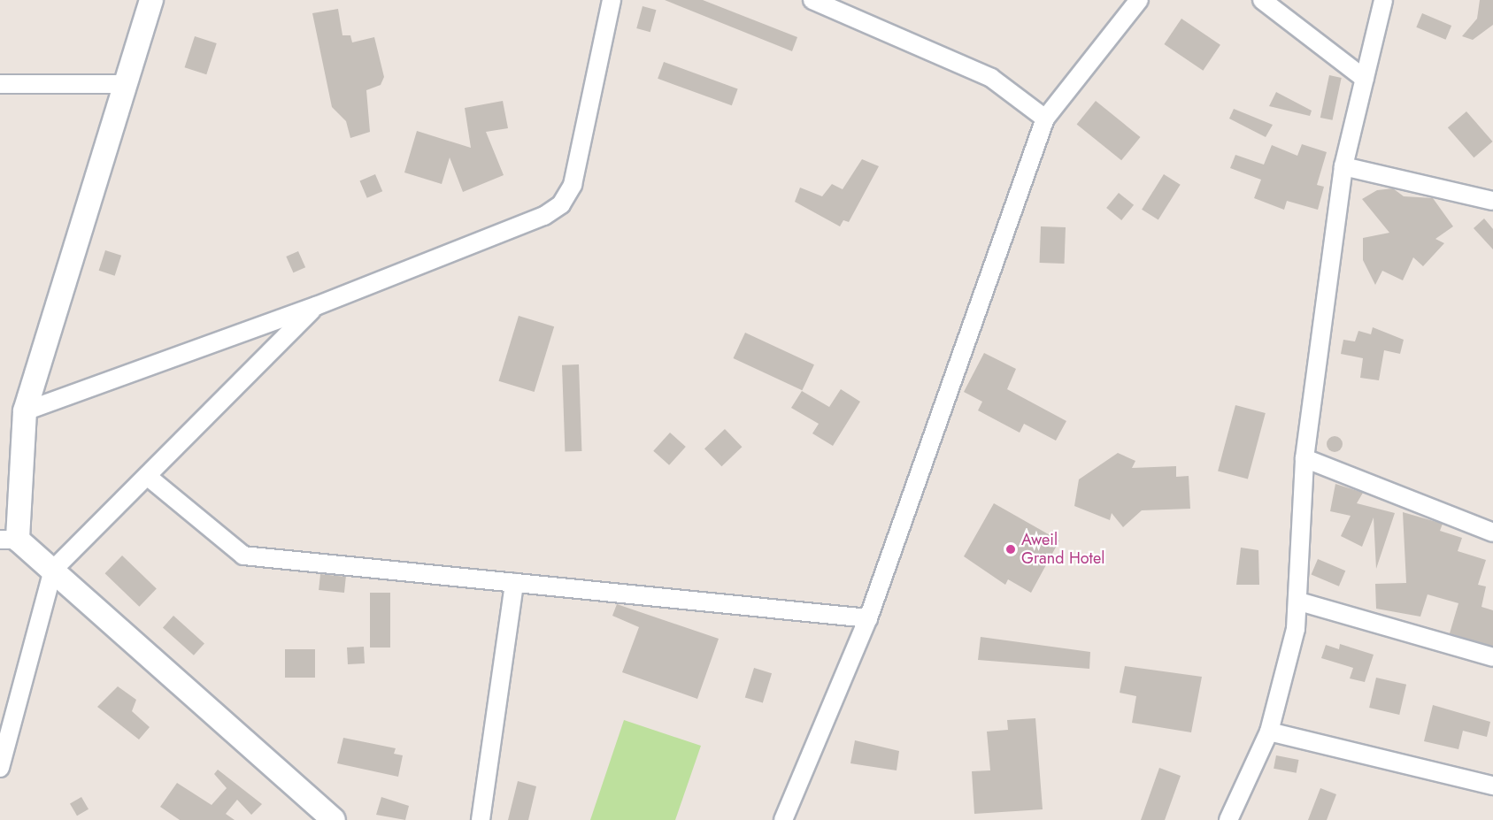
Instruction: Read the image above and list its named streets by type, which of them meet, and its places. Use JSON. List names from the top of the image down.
{
  "places": ["Aweil Grand Hotel"]
}
